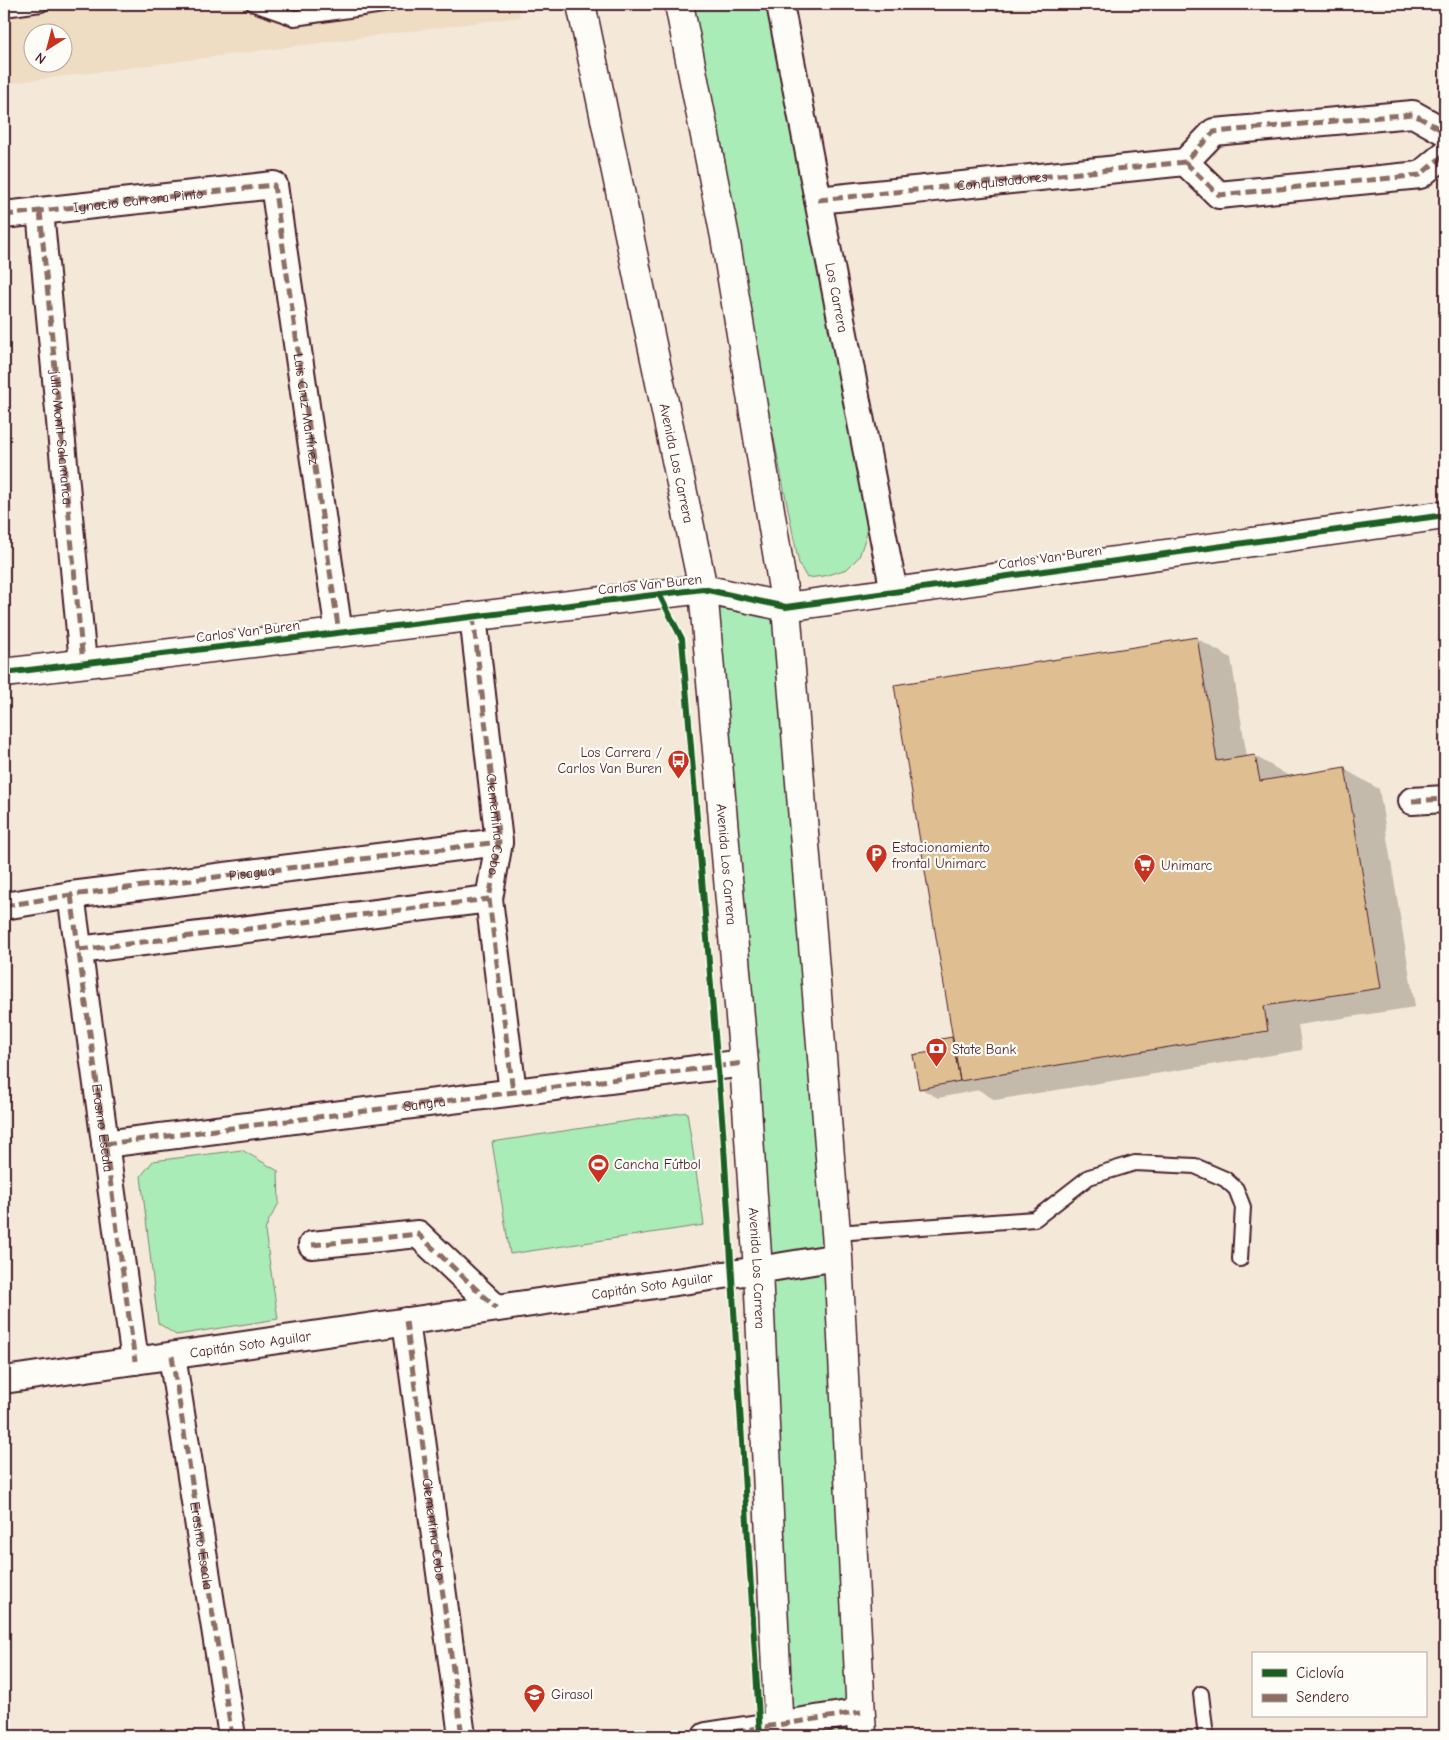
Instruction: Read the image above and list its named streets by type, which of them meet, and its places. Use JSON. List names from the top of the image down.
{
  "streets": {
    "main road": ["Avenida Los Carrera", "Carlos Van Buren"],
    "street": [
      "Conquistadores",
      "Ignacio Carrera Pinto",
      "Los Carrera",
      "Luis Cruz Martínez",
      "julio Montt Salamanca",
      "Clementina Cobo",
      "Pisagua",
      "Sangra",
      "Erasmo Escala",
      "Capitán Soto Aguilar"
    ]
  },
  "crossings": [
    ["Conquistadores", "Los Carrera"],
    ["Ignacio Carrera Pinto", "Luis Cruz Martínez"],
    ["Ignacio Carrera Pinto", "julio Montt Salamanca"],
    ["Los Carrera", "Carlos Van Buren"],
    ["Luis Cruz Martínez", "Carlos Van Buren"],
    ["julio Montt Salamanca", "Carlos Van Buren"],
    ["Avenida Los Carrera", "Carlos Van Buren"],
    ["Avenida Los Carrera", "Sangra"],
    ["Avenida Los Carrera", "Capitán Soto Aguilar"],
    ["Carlos Van Buren", "Clementina Cobo"],
    ["Clementina Cobo", "Pisagua"],
    ["Clementina Cobo", "Sangra"],
    ["Clementina Cobo", "Capitán Soto Aguilar"],
    ["Pisagua", "Erasmo Escala"],
    ["Sangra", "Erasmo Escala"],
    ["Erasmo Escala", "Capitán Soto Aguilar"]
  ],
  "places": {
    "bus stop": ["Los Carrera / Carlos Van Buren"],
    "parking": ["Estacionamiento frontal Unimarc"],
    "supermarket": ["Unimarc"],
    "bank": ["State Bank"],
    "sports": ["Cancha Fútbol"],
    "school or university": ["Girasol"]
  },
  "legend": ["Ciclovía", "Sendero"],
  "north": "bottom left"
}
